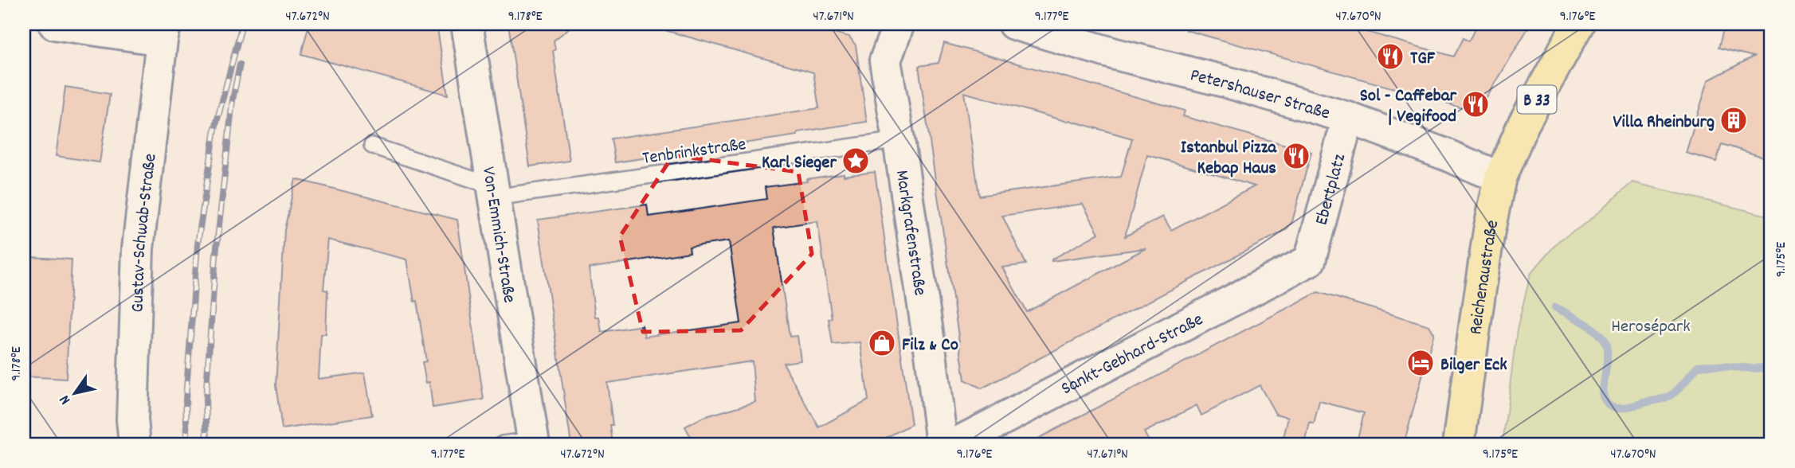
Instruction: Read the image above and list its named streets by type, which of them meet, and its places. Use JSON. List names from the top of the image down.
{
  "streets": {
    "main road": ["B 33", "Reichenaustraße"],
    "street": [
      "Petershauser Straße",
      "Ebertplatz",
      "Markgrafenstraße",
      "Gustav-Schwab-Straße",
      "Von-Emmich-Straße",
      "Sankt-Gebhard-Straße"
    ],
    "lane": ["Tenbrinkstraße"]
  },
  "crossings": [
    ["Petershauser Straße", "B 33"],
    ["Petershauser Straße", "Ebertplatz"],
    ["Petershauser Straße", "Reichenaustraße"],
    ["B 33", "Reichenaustraße"],
    ["Tenbrinkstraße", "Markgrafenstraße"],
    ["Tenbrinkstraße", "Von-Emmich-Straße"],
    ["Ebertplatz", "Sankt-Gebhard-Straße"]
  ],
  "parks": ["Herosépark"],
  "places": {
    "restaurant": ["TGF", "Sol - Caffebar | Vegifood", "Istanbul Pizza Kebap Haus"],
    "building": ["Villa Rheinburg"],
    "place": ["Karl Sieger"],
    "shop": ["Filz & Co"],
    "hotel": ["Bilger Eck"]
  },
  "north": "bottom left",
  "coordinates": [
    "47.672°N",
    "9.178°E",
    "47.671°N",
    "9.177°E",
    "47.670°N",
    "9.176°E",
    "9.175°E"
  ]
}
